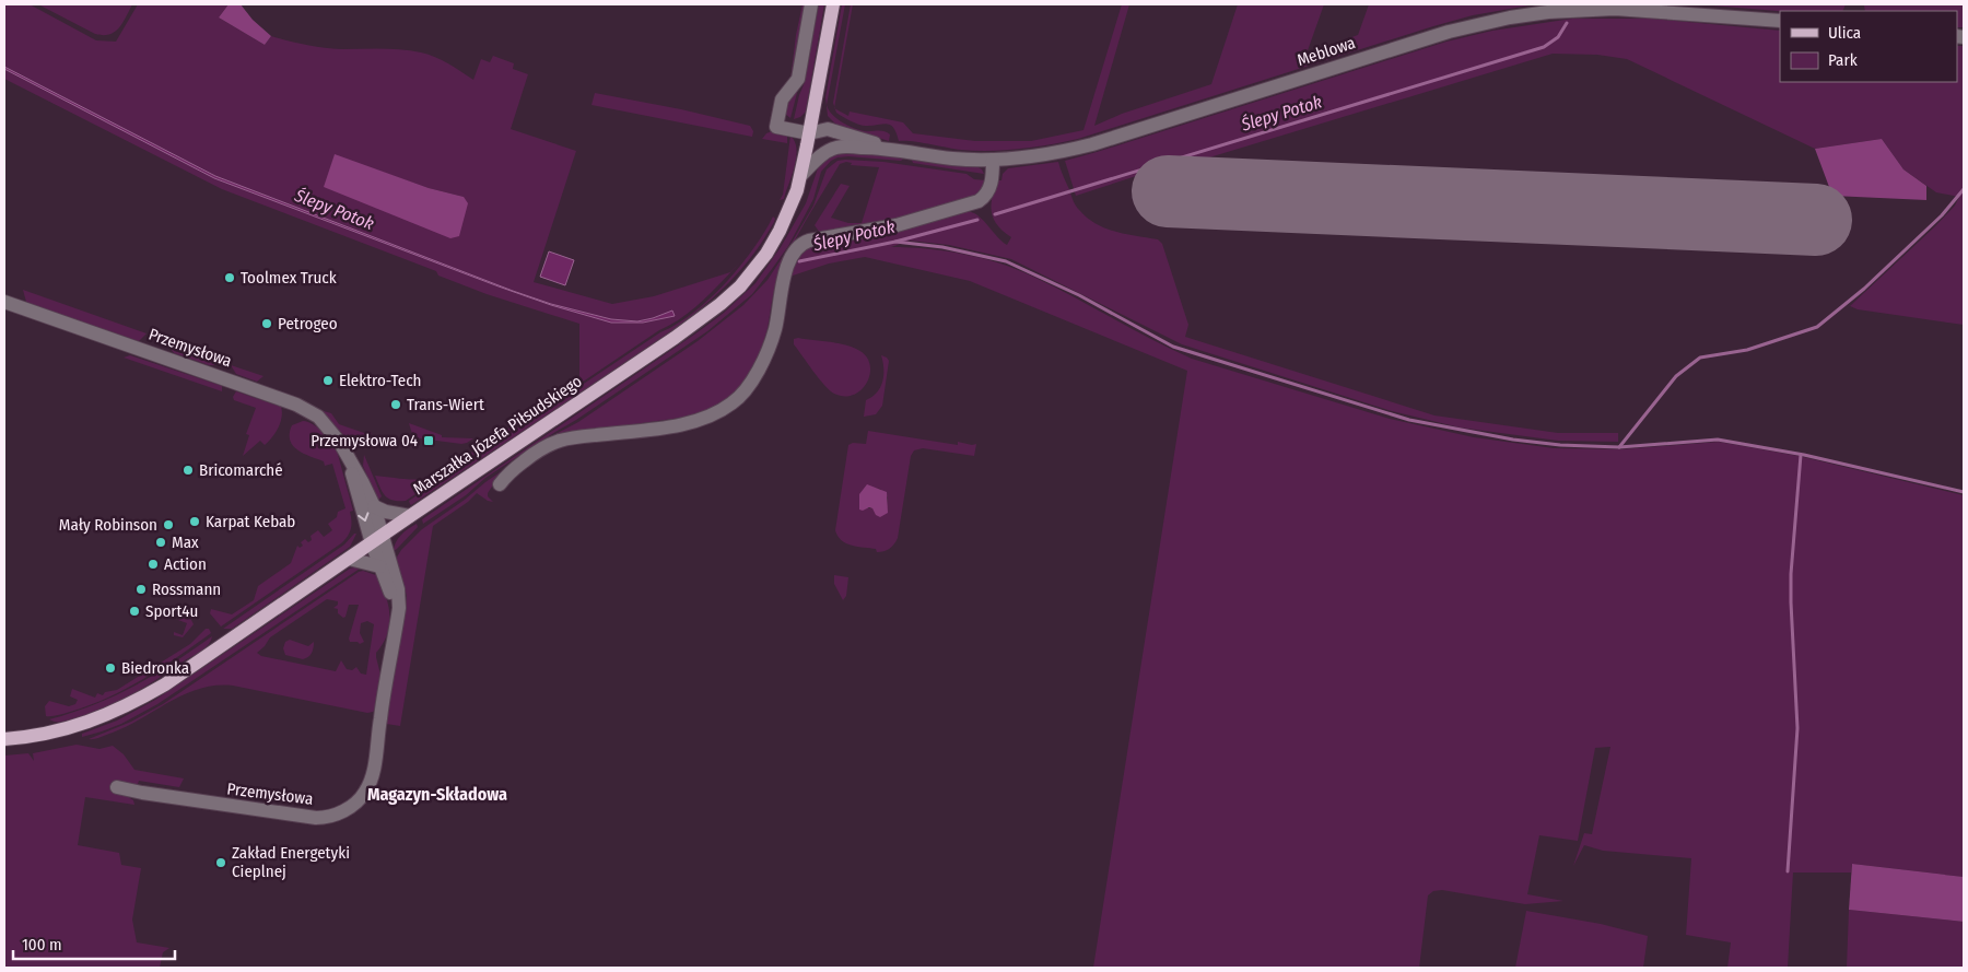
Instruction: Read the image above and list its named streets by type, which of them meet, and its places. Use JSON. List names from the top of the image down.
{
  "streets": {
    "main road": ["Marszałka Józefa Piłsudskiego"],
    "street": ["Meblowa", "Przemysłowa"]
  },
  "crossings": [
    ["Meblowa", "Marszałka Józefa Piłsudskiego"],
    ["Przemysłowa", "Marszałka Józefa Piłsudskiego"]
  ],
  "districts": ["Magazyn-Składowa"],
  "water": ["Ślepy Potok"],
  "places": {
    "other": [
      "Toolmex Truck",
      "Petrogeo",
      "Elektro-Tech",
      "Trans-Wiert",
      "Bricomarché",
      "Karpat Kebab",
      "Mały Robinson",
      "Max",
      "Action",
      "Rossmann",
      "Sport4u",
      "Biedronka",
      "Zakład Energetyki Cieplnej"
    ],
    "transit": ["Przemysłowa 04"]
  },
  "legend": ["Ulica", "Park"],
  "scale_bar": "100 m"
}
